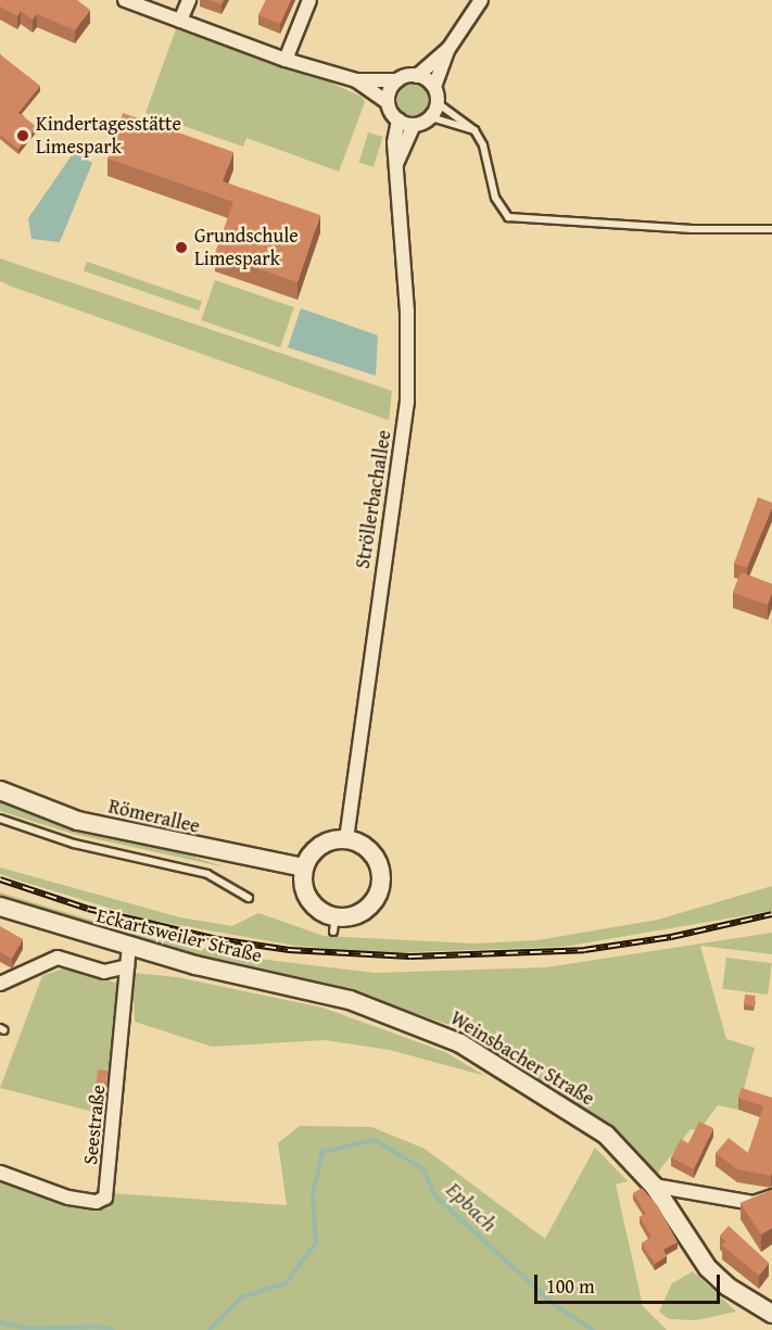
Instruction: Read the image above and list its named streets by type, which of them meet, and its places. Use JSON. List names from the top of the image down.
{
  "streets": {
    "street": [
      "Ströllerbachallee",
      "Römerallee",
      "Eckartsweiler Straße",
      "Weinsbacher Straße",
      "Seestraße"
    ]
  },
  "crossings": [
    ["Ströllerbachallee", "Römerallee"],
    ["Eckartsweiler Straße", "Weinsbacher Straße"],
    ["Eckartsweiler Straße", "Seestraße"]
  ],
  "water": ["Epbach"],
  "places": ["Kindertagesstätte Limespark", "Grundschule Limespark"],
  "scale_bar": "100 m"
}
